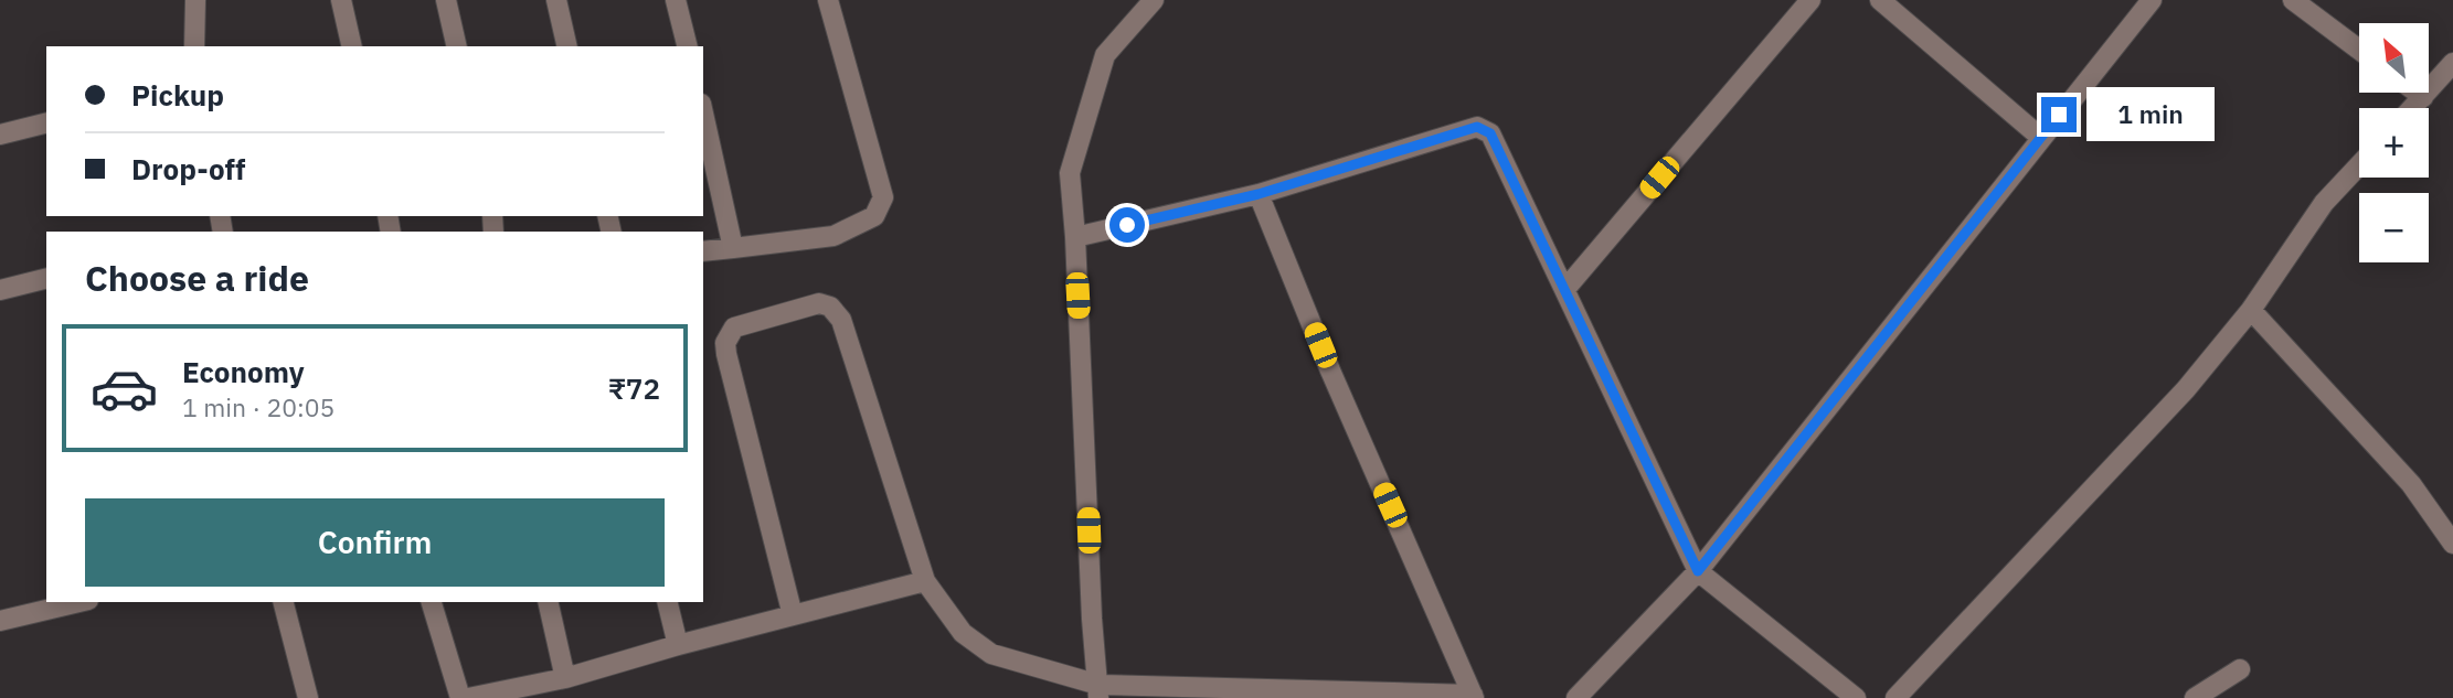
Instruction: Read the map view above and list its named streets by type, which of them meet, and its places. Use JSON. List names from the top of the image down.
{
  "north": "top left",
  "page": {
    "map_buttons": ["+", "−"],
    "banner": ["Pickup", "Drop-off"],
    "bubble": "1 min",
    "heading": "Choose a ride",
    "list": [
      {
        "name": "Economy",
        "note": "1 min · 20:05",
        "value": "₹72"
      }
    ],
    "buttons": "Confirm"
  }
}
